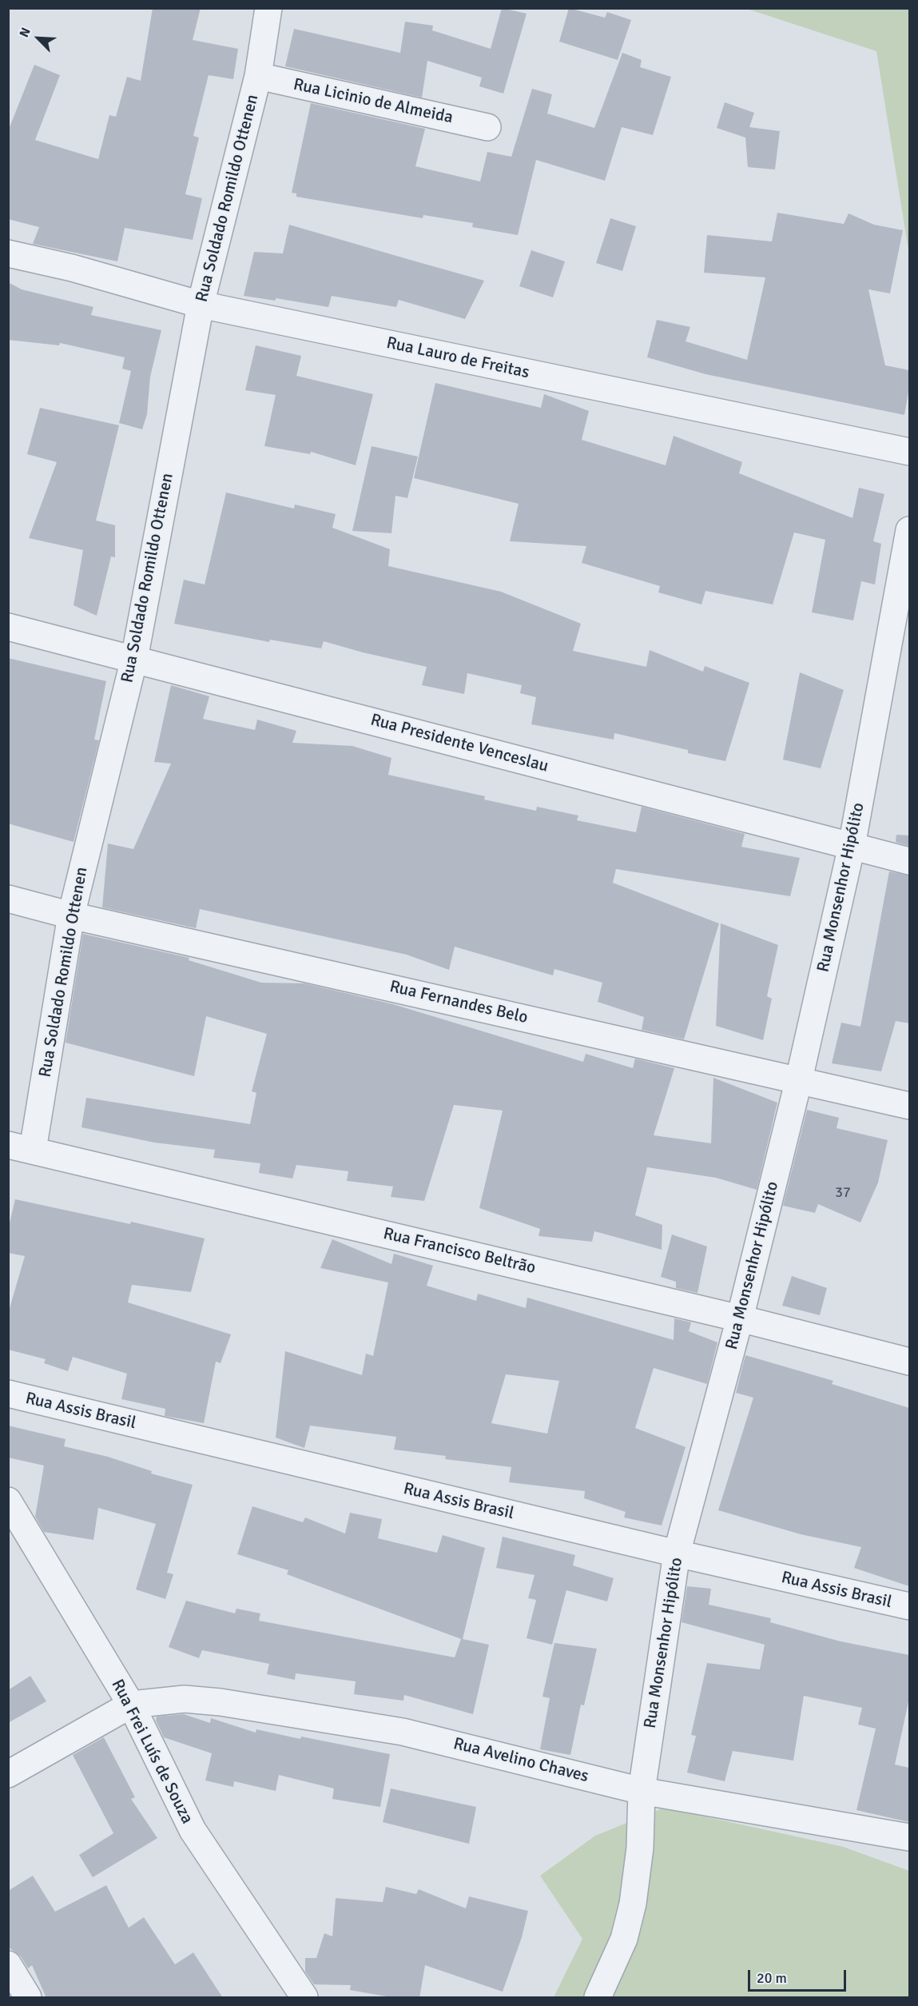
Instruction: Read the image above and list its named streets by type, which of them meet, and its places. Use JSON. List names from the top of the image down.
{
  "streets": {
    "street": [
      "Rua Licinio de Almeida",
      "Rua Soldado Romildo Ottenen",
      "Rua Lauro de Freitas",
      "Rua Presidente Venceslau",
      "Rua Monsenhor Hipólito",
      "Rua Fernandes Belo",
      "Rua Francisco Beltrão",
      "Rua Assis Brasil",
      "Rua Frei Luís de Souza",
      "Rua Avelino Chaves"
    ]
  },
  "crossings": [
    ["Rua Licinio de Almeida", "Rua Soldado Romildo Ottenen"],
    ["Rua Soldado Romildo Ottenen", "Rua Lauro de Freitas"],
    ["Rua Soldado Romildo Ottenen", "Rua Presidente Venceslau"],
    ["Rua Soldado Romildo Ottenen", "Rua Fernandes Belo"],
    ["Rua Soldado Romildo Ottenen", "Rua Francisco Beltrão"],
    ["Rua Presidente Venceslau", "Rua Monsenhor Hipólito"],
    ["Rua Monsenhor Hipólito", "Rua Fernandes Belo"],
    ["Rua Monsenhor Hipólito", "Rua Francisco Beltrão"],
    ["Rua Monsenhor Hipólito", "Rua Assis Brasil"],
    ["Rua Monsenhor Hipólito", "Rua Avelino Chaves"],
    ["Rua Frei Luís de Souza", "Rua Avelino Chaves"]
  ],
  "house_numbers": ["37"],
  "scale_bar": "20 m",
  "north": "top left"
}
